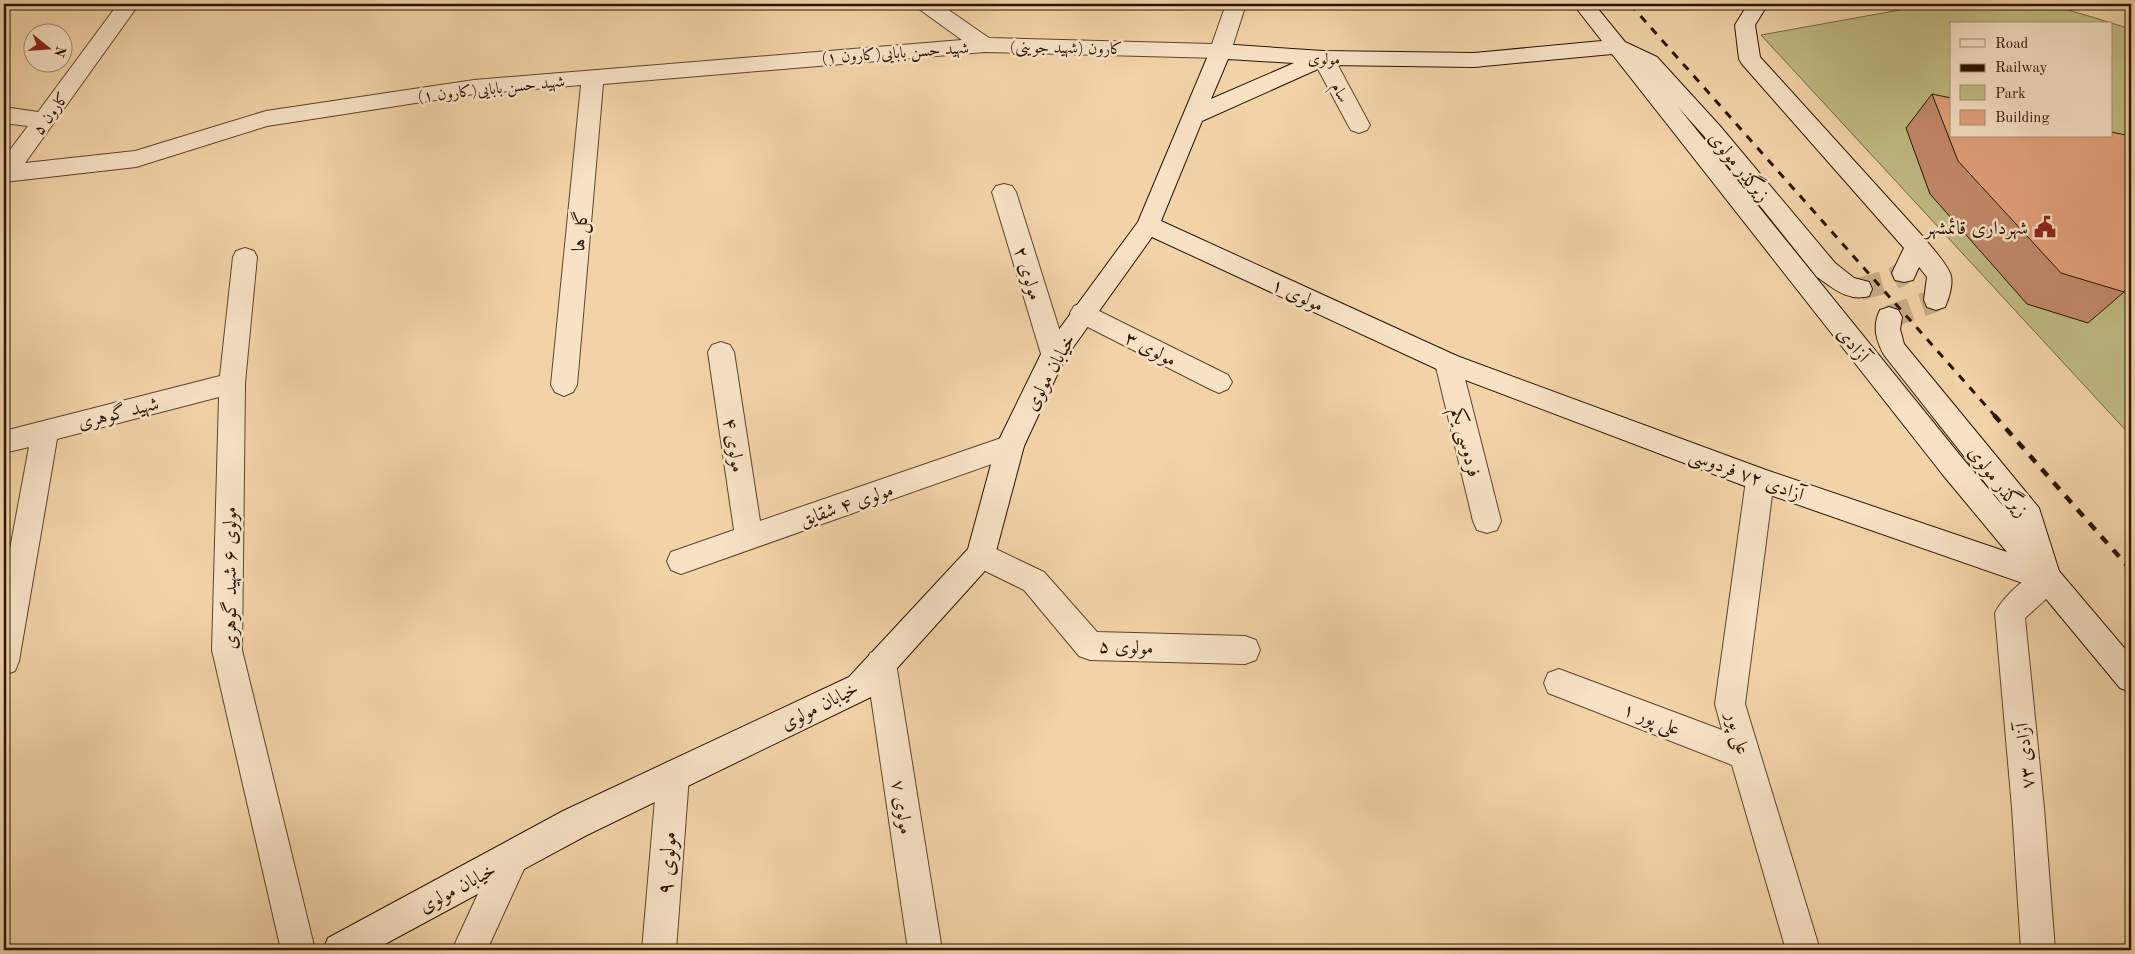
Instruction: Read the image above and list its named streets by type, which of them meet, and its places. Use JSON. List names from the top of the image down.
{
  "streets": {
    "street": [
      "کارون (شهید جوینی)",
      "شهید حسن بابایی(کارون ۱)",
      "مولوی",
      "سام",
      "کارون ۵",
      "زیرگذر مولوی",
      "گل ها",
      "مولوی ۲",
      "مولوی ۱",
      "آزادی",
      "مولوی ۳",
      "خیابان مولوی",
      "شهید گوهری",
      "فردوسی یکم",
      "مولوی ۴",
      "آزادی ۷۲ فردوسی",
      "مولوی ۴ شقایق",
      "مولوی ۶ شهید گوهری",
      "مولوی ۵",
      "علی پور ۱",
      "علی پور",
      "آزادی ۷۳",
      "مولوی ۷",
      "مولوی ۹"
    ]
  },
  "crossings": [
    ["کارون (شهید جوینی)", "شهید حسن بابایی(کارون ۱)"],
    ["کارون (شهید جوینی)", "مولوی"],
    ["شهید حسن بابایی(کارون ۱)", "کارون ۵"],
    ["شهید حسن بابایی(کارون ۱)", "گل ها"],
    ["مولوی", "سام"],
    ["مولوی", "زیرگذر مولوی"],
    ["مولوی", "آزادی"],
    ["زیرگذر مولوی", "آزادی"],
    ["زیرگذر مولوی", "آزادی ۷۲ فردوسی"],
    ["زیرگذر مولوی", "آزادی ۷۳"],
    ["مولوی ۲", "خیابان مولوی"],
    ["مولوی ۱", "خیابان مولوی"],
    ["مولوی ۱", "فردوسی یکم"],
    ["مولوی ۱", "آزادی ۷۲ فردوسی"],
    ["آزادی", "آزادی ۷۲ فردوسی"],
    ["آزادی", "آزادی ۷۳"],
    ["مولوی ۳", "خیابان مولوی"],
    ["خیابان مولوی", "مولوی ۴ شقایق"],
    ["خیابان مولوی", "مولوی ۵"],
    ["خیابان مولوی", "مولوی ۷"],
    ["خیابان مولوی", "مولوی ۹"],
    ["شهید گوهری", "مولوی ۶ شهید گوهری"],
    ["فردوسی یکم", "آزادی ۷۲ فردوسی"],
    ["مولوی ۴", "مولوی ۴ شقایق"],
    ["آزادی ۷۲ فردوسی", "علی پور"],
    ["آزادی ۷۲ فردوسی", "آزادی ۷۳"],
    ["علی پور ۱", "علی پور"]
  ],
  "places": {
    "public building": ["شهرداری قائمشهر"]
  },
  "legend": [
    "Road",
    "Railway",
    "Park",
    "Building"
  ],
  "north": "right"
}
